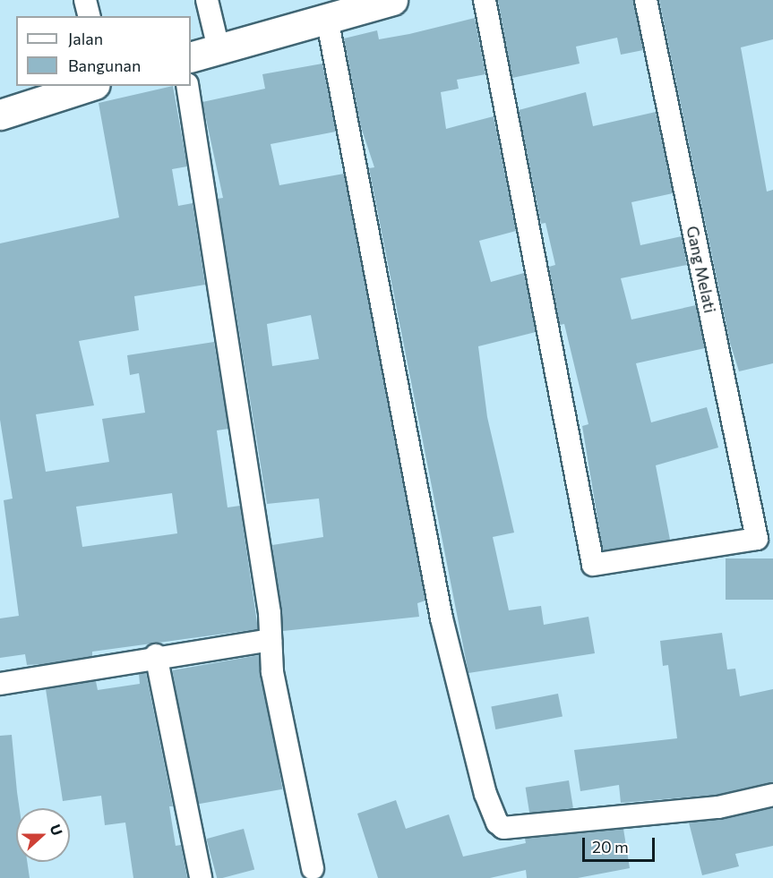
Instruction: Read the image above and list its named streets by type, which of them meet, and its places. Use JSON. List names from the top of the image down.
{
  "streets": {
    "street": ["Gang Melati"]
  },
  "legend": ["Jalan", "Bangunan"],
  "scale_bar": "20 m",
  "north": "right"
}
